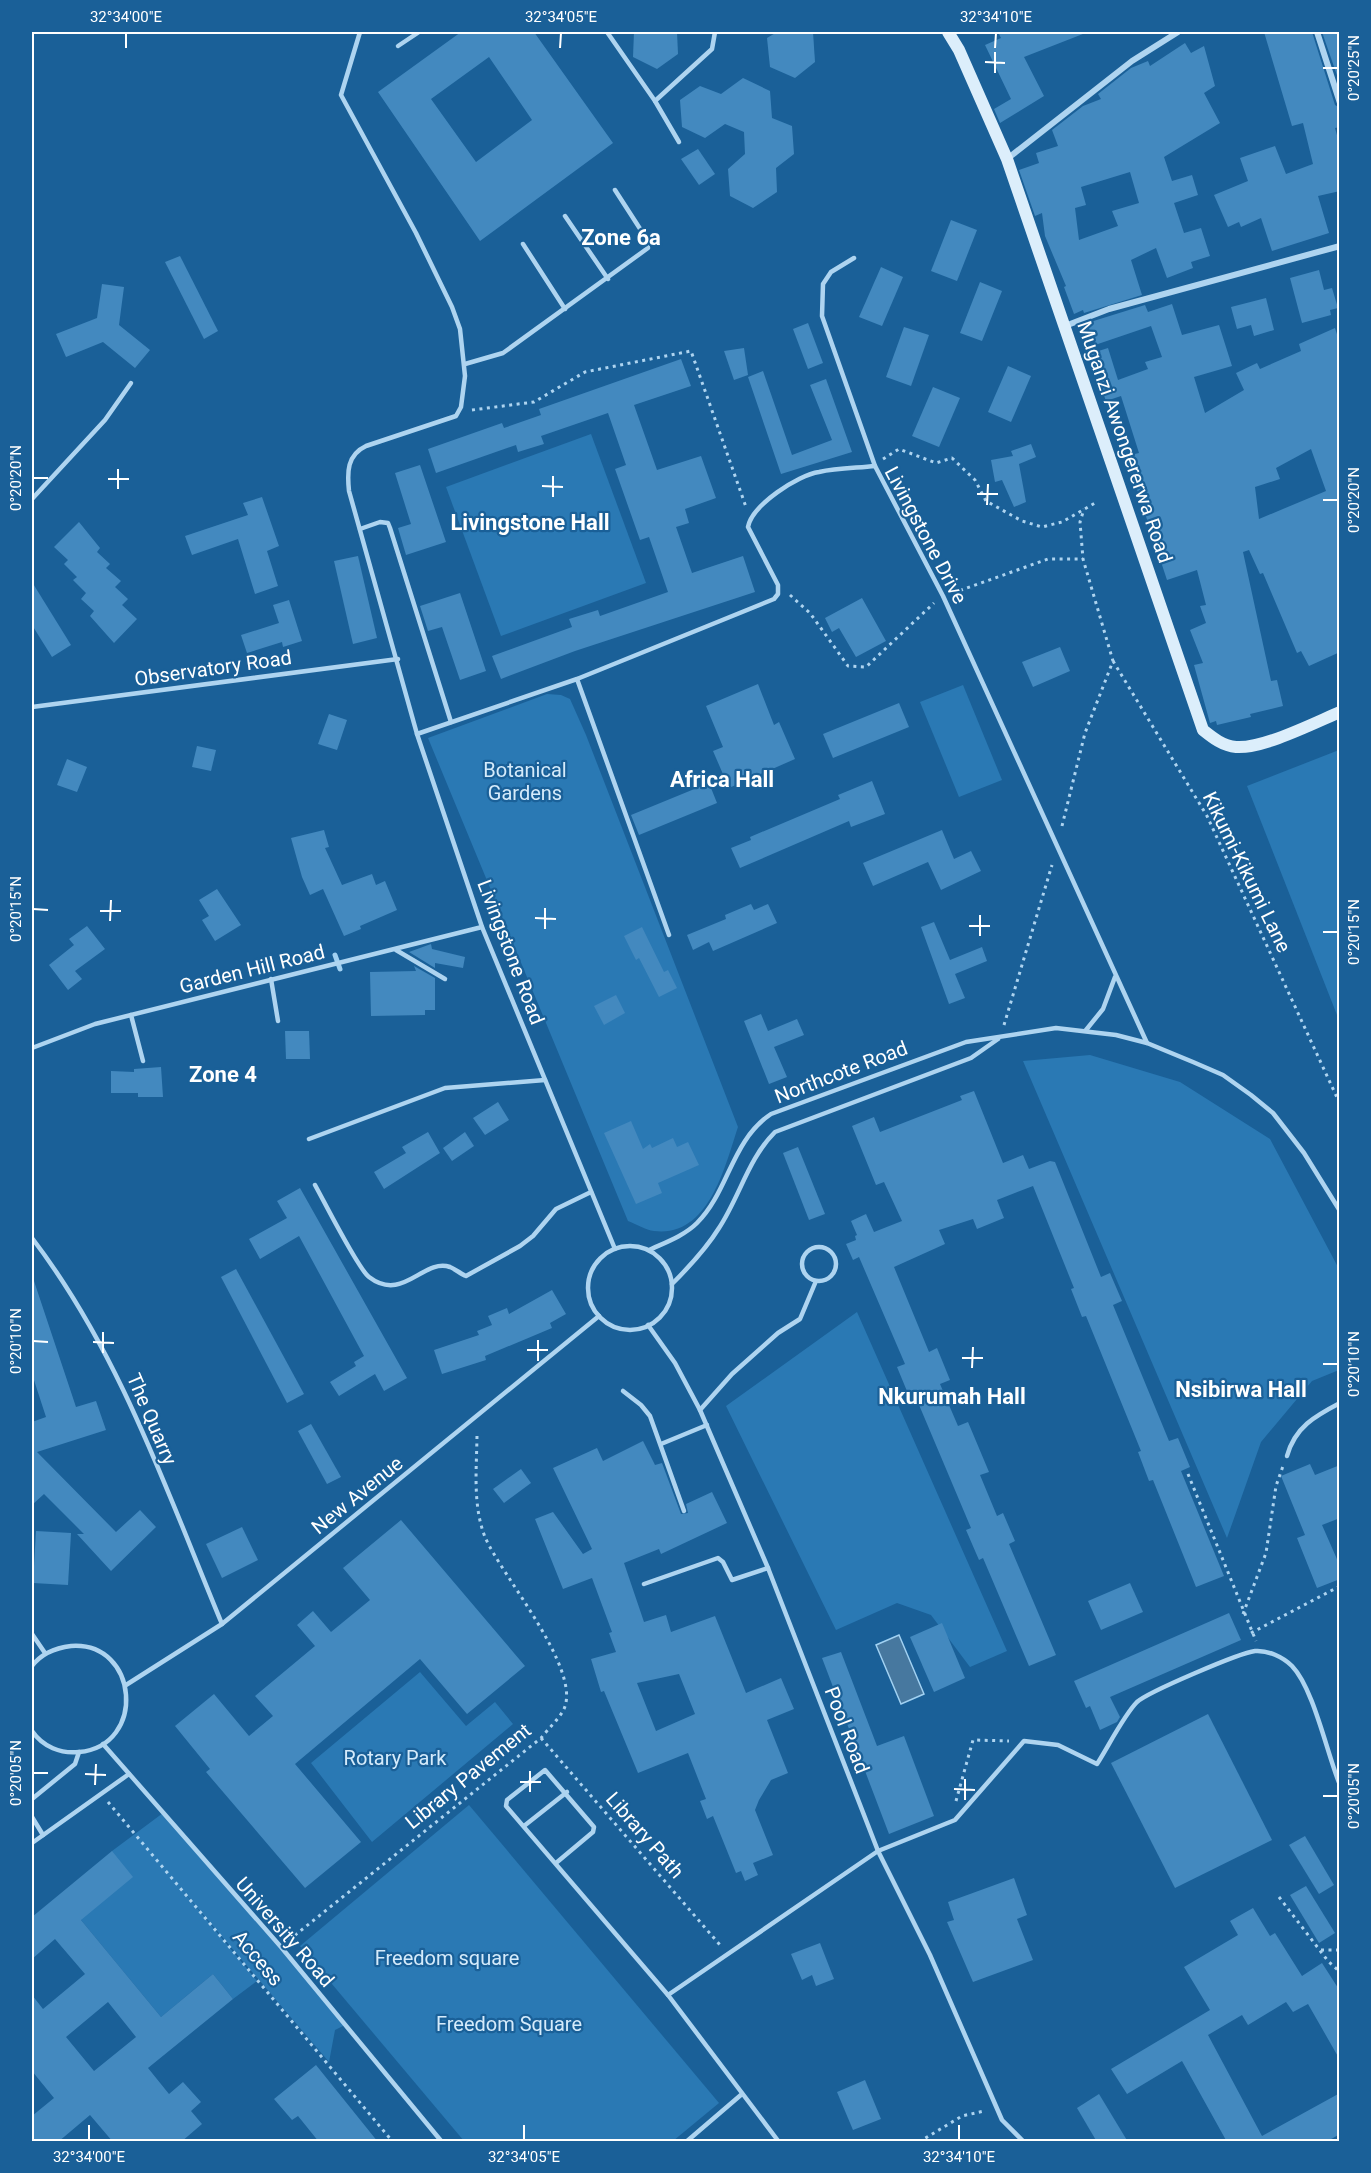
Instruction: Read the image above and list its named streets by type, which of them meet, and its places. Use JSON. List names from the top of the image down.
{
  "streets": {
    "street": ["Muganzi Awongererwa Road"],
    "lane": [
      "Livingstone Drive",
      "Observatory Road",
      "Livingstone Road",
      "Garden Hill Road",
      "Northcote Road",
      "The Quarry",
      "New Avenue",
      "Pool Road",
      "University Road"
    ],
    "path": [
      "Kikumi-Kikumi Lane",
      "Library Pavement",
      "Library Path",
      "Access"
    ]
  },
  "crossings": [
    ["Livingstone Drive", "Northcote Road"],
    ["Observatory Road", "Livingstone Road"],
    ["Livingstone Road", "Garden Hill Road"],
    ["Livingstone Road", "Northcote Road"],
    ["Livingstone Road", "New Avenue"],
    ["Livingstone Road", "Pool Road"],
    ["Northcote Road", "New Avenue"],
    ["Northcote Road", "Pool Road"],
    ["The Quarry", "New Avenue"],
    ["New Avenue", "Pool Road"],
    ["New Avenue", "Library Pavement"],
    ["Library Pavement", "Library Path"],
    ["Library Pavement", "University Road"]
  ],
  "districts": [
    "Zone 6a",
    "Livingstone Hall",
    "Africa Hall",
    "Zone 4",
    "Nsibirwa Hall",
    "Nkurumah Hall"
  ],
  "parks": [
    "Botanical Gardens",
    "Rotary Park",
    "Freedom square",
    "Freedom Square"
  ],
  "coordinates": [
    "32°34'00\"E",
    "32°34'05\"E",
    "32°34'10\"E",
    "0°20'25\"N",
    "0°20'20\"N",
    "0°20'15\"N",
    "0°20'10\"N",
    "0°20'05\"N"
  ]
}
